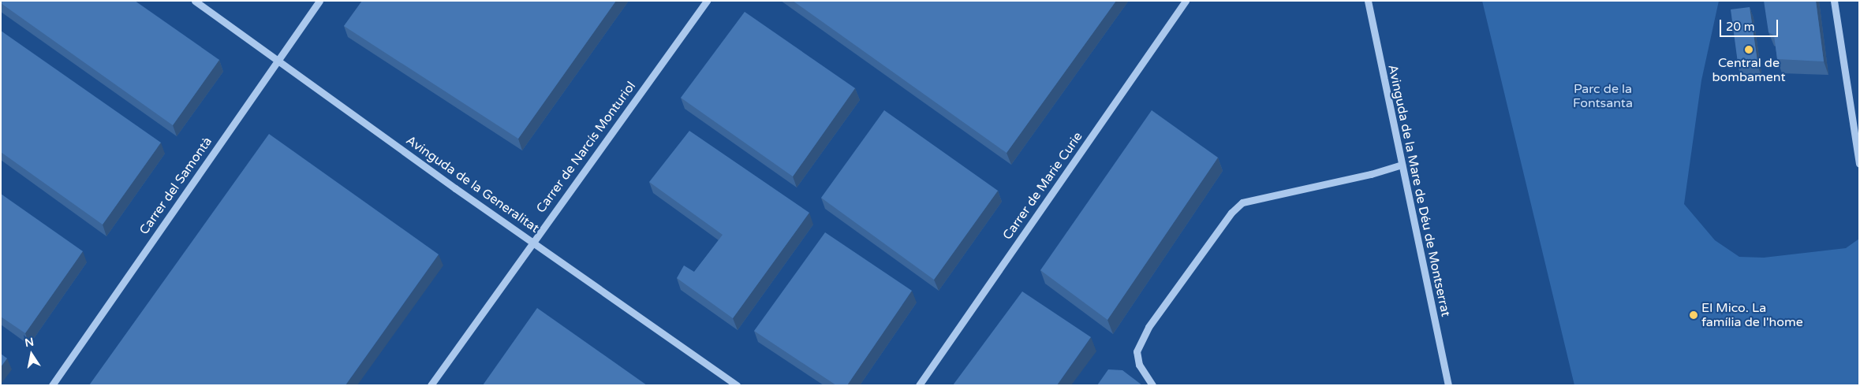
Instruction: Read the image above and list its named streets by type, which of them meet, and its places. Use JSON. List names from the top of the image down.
{
  "streets": {
    "street": [
      "Carrer de Narcís Monturiol",
      "Avinguda de la Generalitat",
      "Carrer del Samontà",
      "Carrer de Marie Curie",
      "Avinguda de la Mare de Déu de Montserrat"
    ]
  },
  "crossings": [
    ["Carrer de Narcís Monturiol", "Avinguda de la Generalitat"],
    ["Avinguda de la Generalitat", "Carrer del Samontà"]
  ],
  "parks": ["Parc de la Fontsanta"],
  "places": ["Central de bombament", "El Mico. La família de l'home"],
  "scale_bar": "20 m",
  "north": "top"
}
